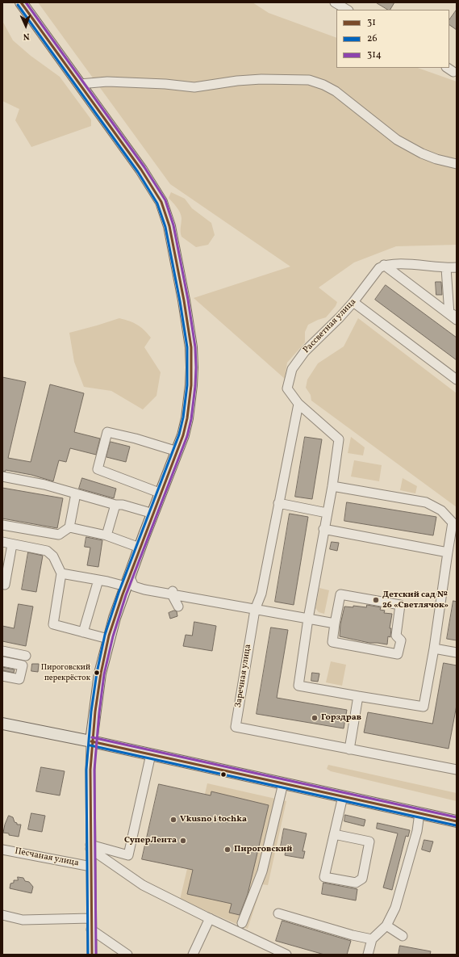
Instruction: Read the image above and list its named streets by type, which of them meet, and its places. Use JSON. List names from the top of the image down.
{
  "streets": {
    "street": ["Рассветная улица", "Заречная улица", "Песчаная улица"]
  },
  "crossings": [
    ["Рассветная улица", "Заречная улица"]
  ],
  "places": [
    "Детский сад № 26 «Светлячок»",
    "Пироговский перекрёсток",
    "Горздрав",
    "Vkusno i tochka",
    "СуперЛента",
    "Пироговский"
  ],
  "lines": ["transit line 31", "transit line 314", "transit line 26"],
  "legend": ["31", "26", "314"],
  "north": "bottom"
}
